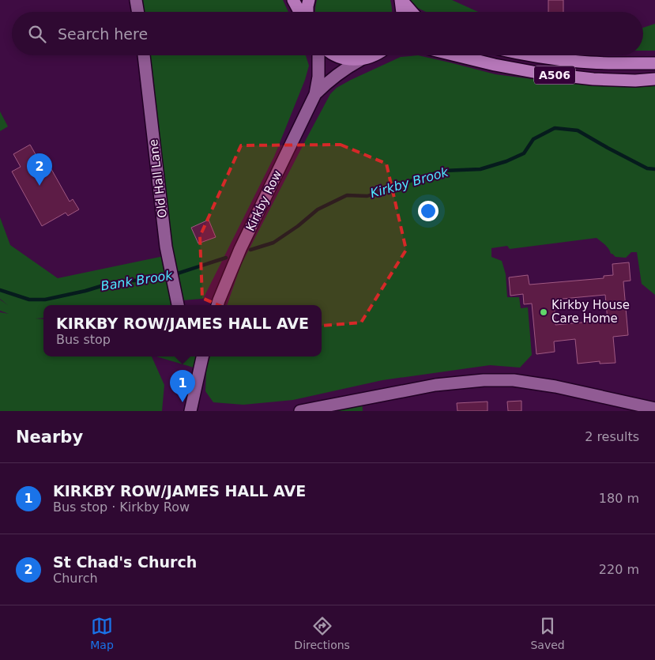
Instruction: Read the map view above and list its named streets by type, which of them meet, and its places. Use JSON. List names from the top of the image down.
{
  "streets": {
    "main road": ["A506"],
    "street": ["Old Hall Lane", "Kirkby Row"]
  },
  "water": ["Kirkby Brook", "Bank Brook"],
  "places": ["Kirkby House Care Home"],
  "page": {
    "search": "Search here",
    "pins": ["2", "1"],
    "popup": ["KIRKBY ROW/JAMES HALL AVE", "Bus stop"],
    "heading": ["Nearby", "2 results"],
    "list": [
      {
        "mark": "1",
        "name": "KIRKBY ROW/JAMES HALL AVE",
        "note": "Bus stop · Kirkby Row",
        "value": "180 m"
      },
      {
        "mark": "2",
        "name": "St Chad's Church",
        "note": "Church",
        "value": "220 m"
      }
    ],
    "nav": ["Map", "Directions", "Saved"]
  }
}
